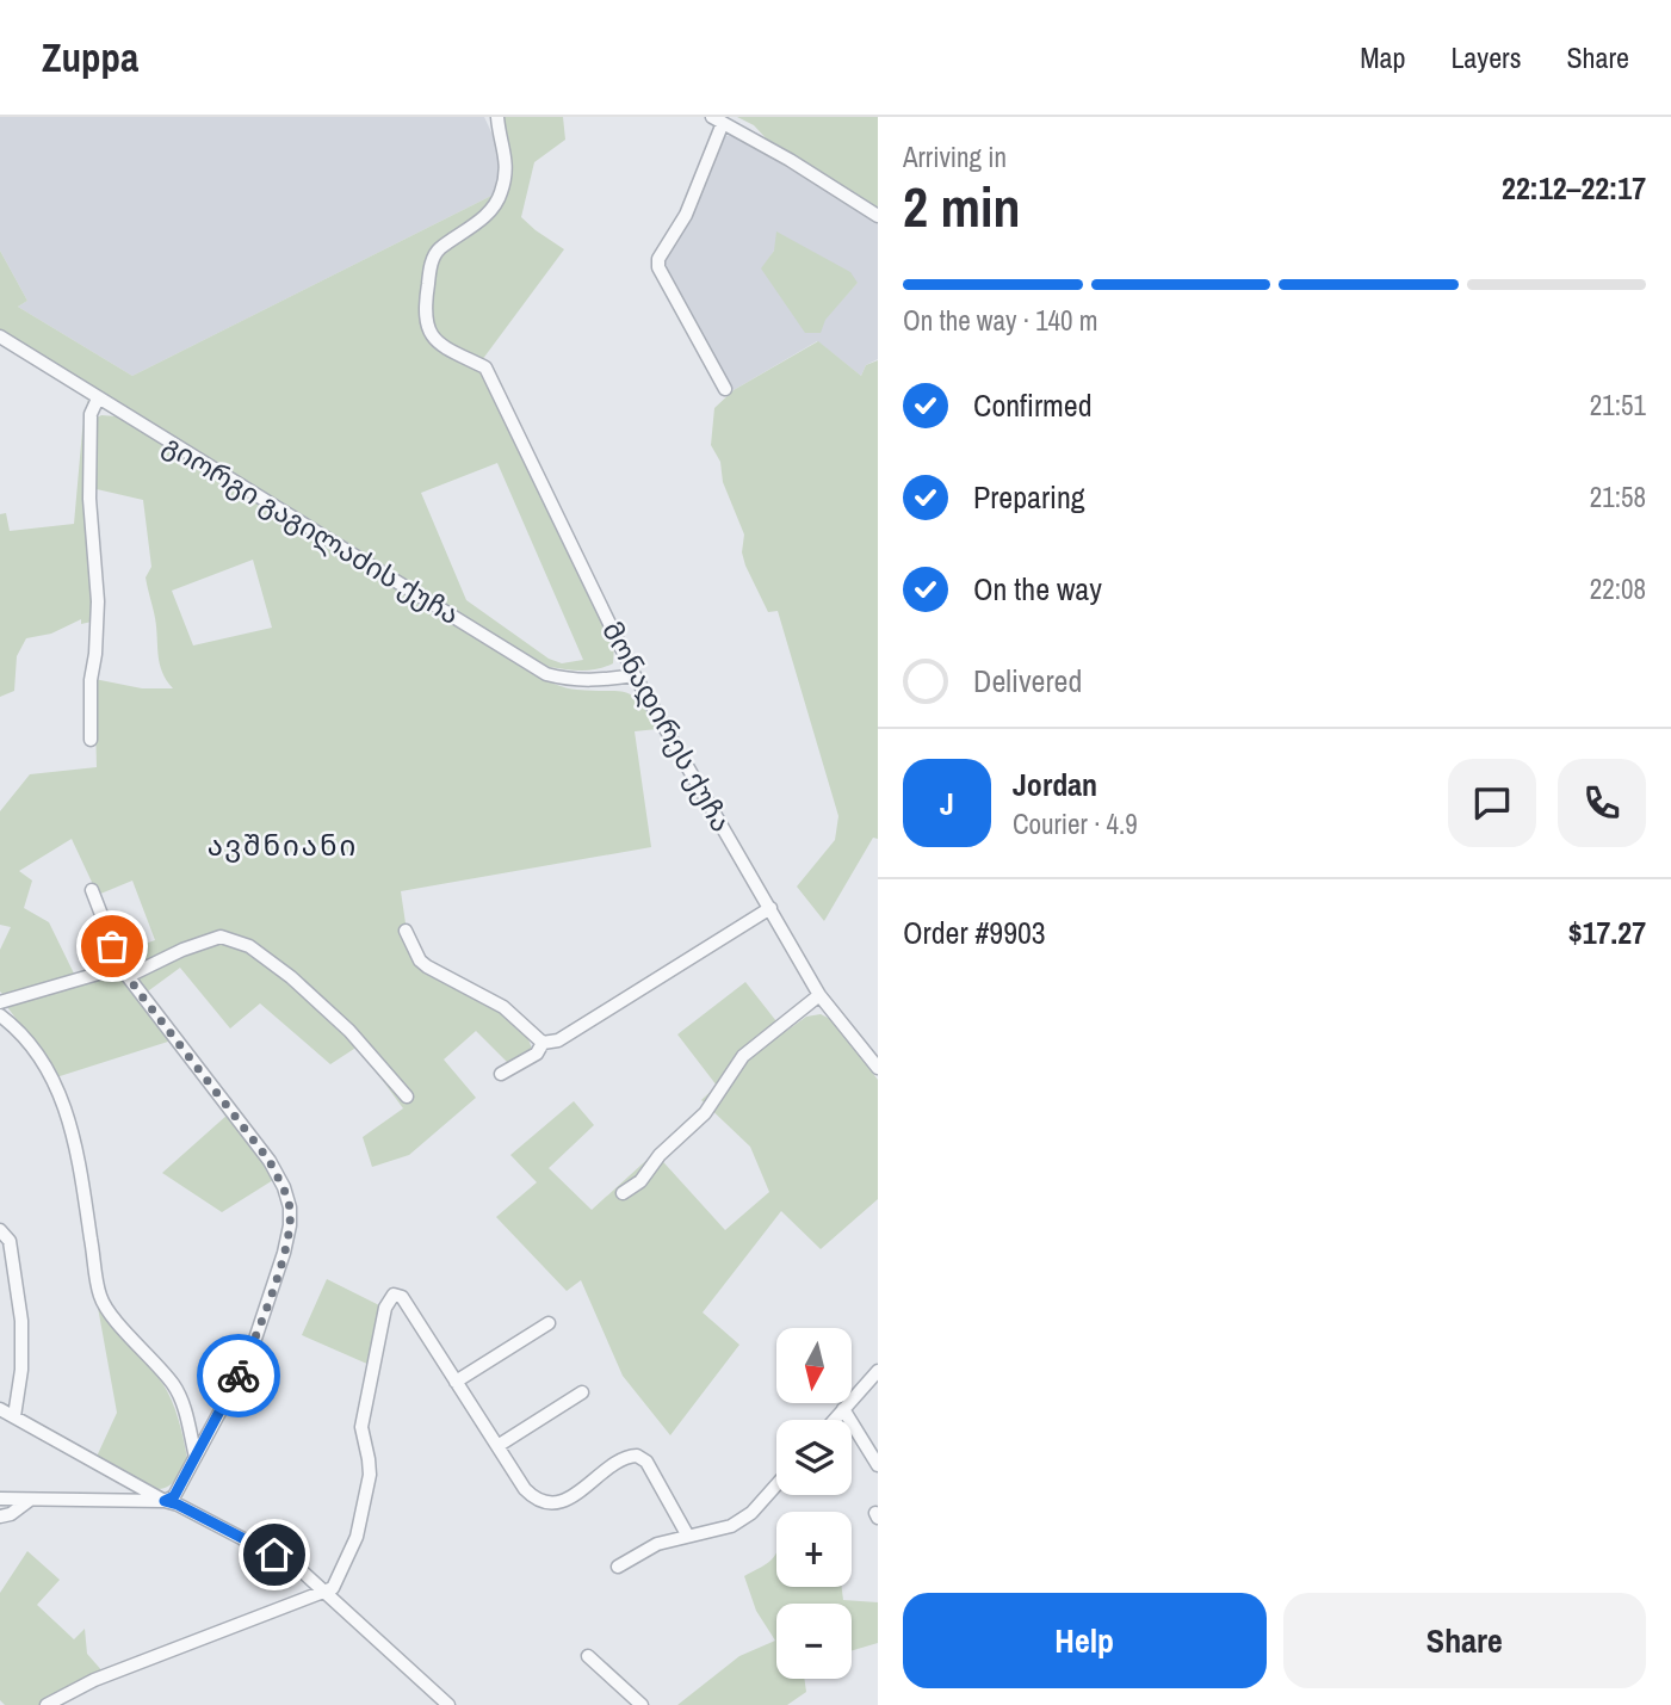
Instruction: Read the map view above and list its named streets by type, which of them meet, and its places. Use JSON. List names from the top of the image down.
{
  "streets": {
    "street": ["გიორგი გაგილაძის ქუჩა", "მონადირეს ქუჩა"]
  },
  "crossings": [
    ["გიორგი გაგილაძის ქუჩა", "მონადირეს ქუჩა"]
  ],
  "districts": ["ავშნიანი"],
  "north": "bottom",
  "page": {
    "header": "Zuppa",
    "nav": ["Map", "Layers", "Share"],
    "heading": ["2 min", "Arriving in", "22:12–22:17"],
    "panel": [
      "Jordan",
      "Courier · 4.9",
      "Order #9903",
      "$17.27"
    ],
    "bar": "On the way · 140 m",
    "list": [
      ["Confirmed", "21:51"],
      ["Preparing", "21:58"],
      ["On the way", "22:08"],
      "Delivered"
    ],
    "round": "J",
    "map_buttons": ["+", "−"],
    "buttons": ["Help", "Share"]
  }
}
